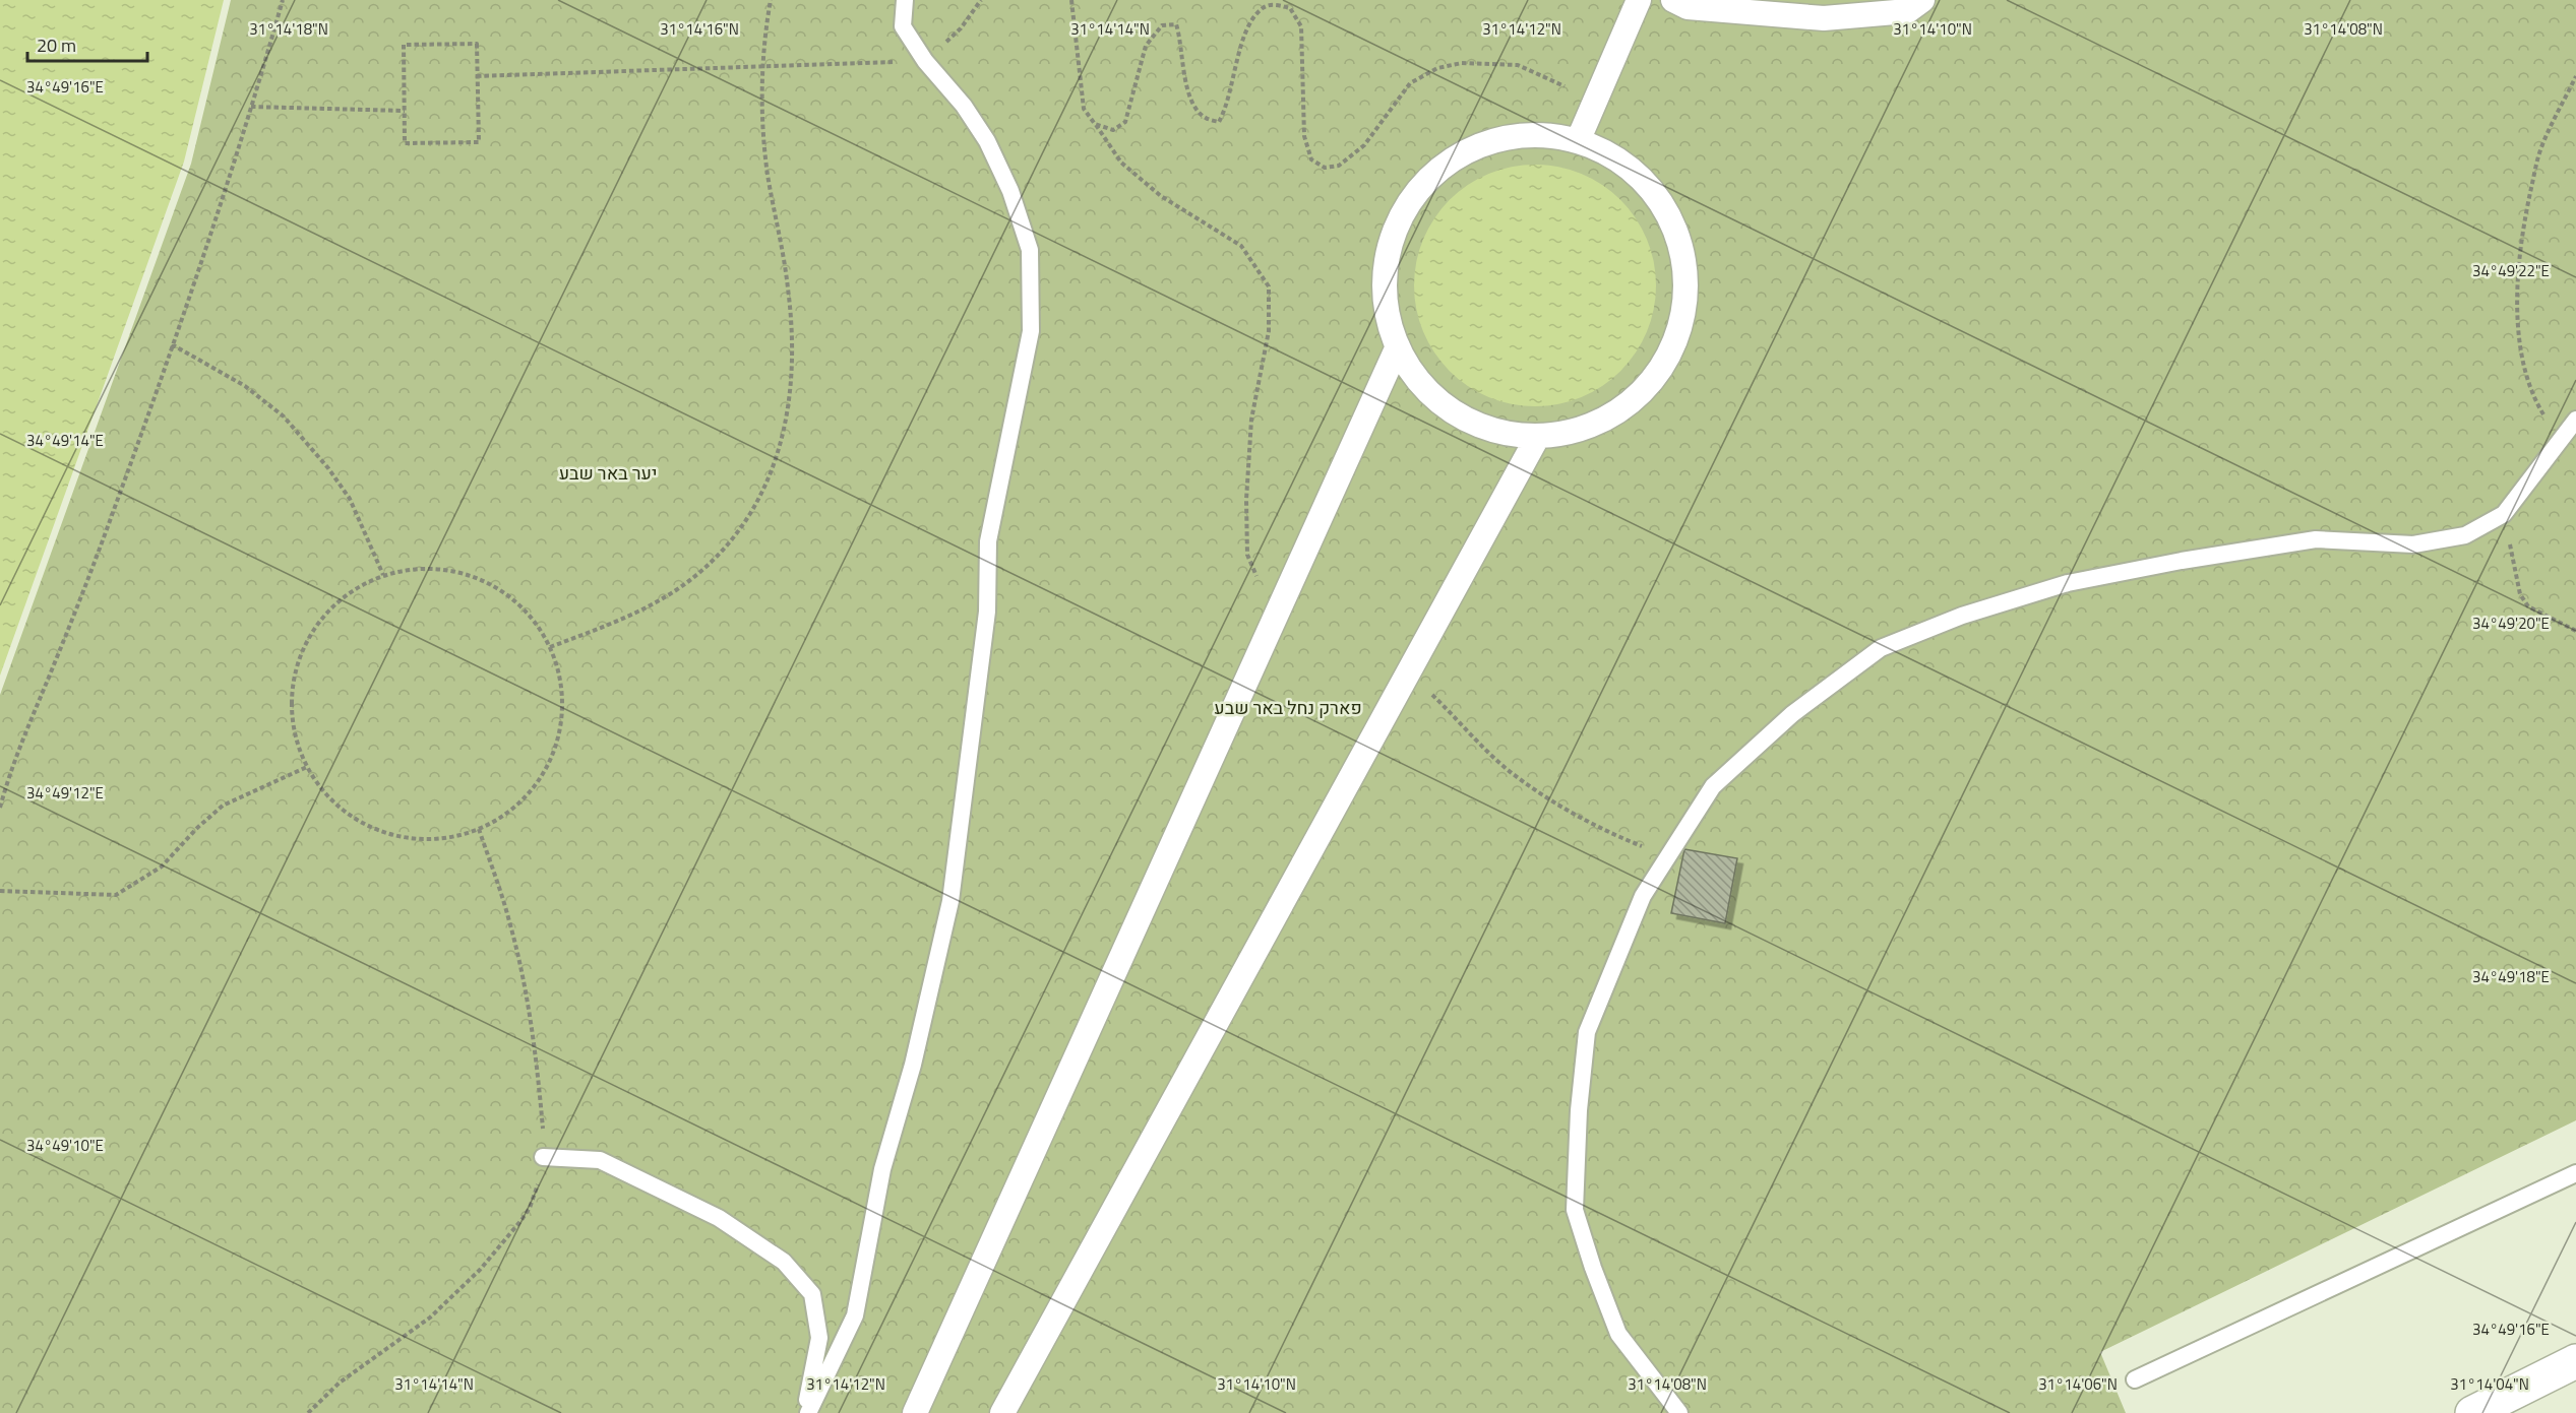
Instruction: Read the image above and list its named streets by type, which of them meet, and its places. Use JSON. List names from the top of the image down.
{
  "parks": ["יער באר שבע", "פארק נחל באר שבע"],
  "scale_bar": "20 m",
  "coordinates": [
    "31°14'18\"N",
    "31°14'16\"N",
    "31°14'14\"N",
    "31°14'12\"N",
    "31°14'10\"N",
    "31°14'08\"N",
    "34°49'16\"E",
    "34°49'22\"E",
    "34°49'14\"E",
    "34°49'20\"E",
    "34°49'12\"E",
    "34°49'18\"E",
    "34°49'10\"E",
    "31°14'06\"N",
    "31°14'04\"N"
  ]
}
